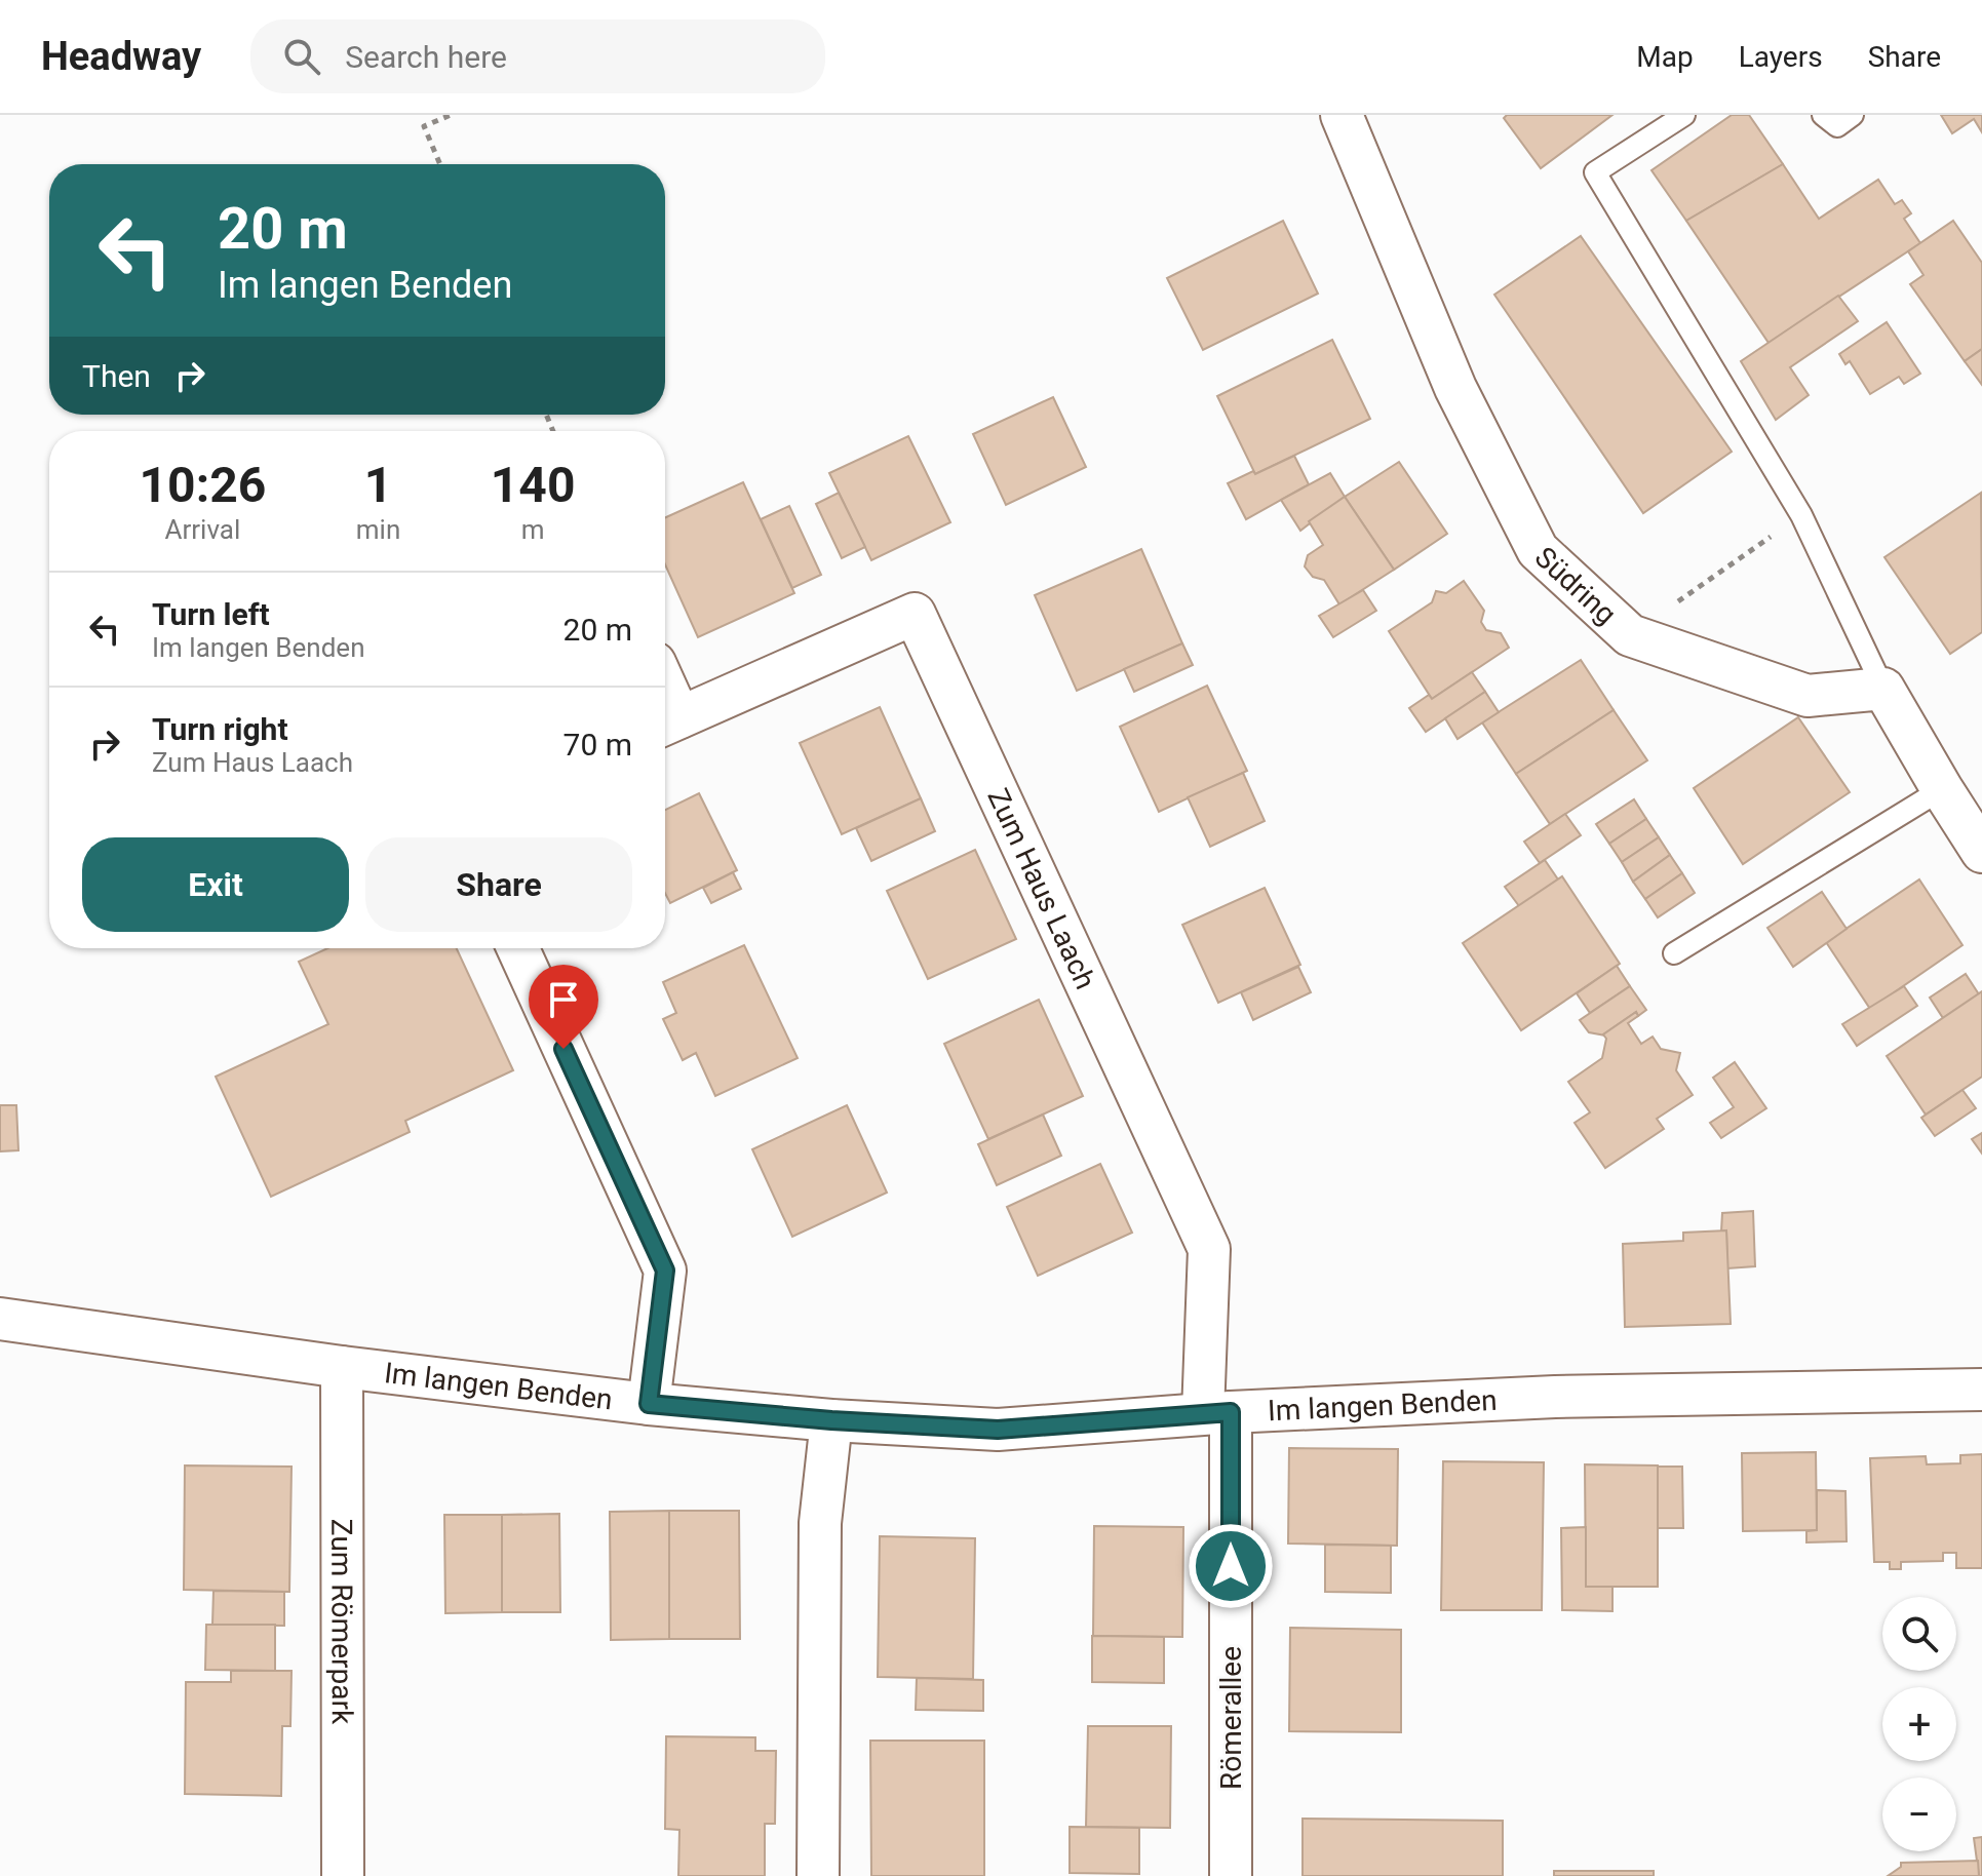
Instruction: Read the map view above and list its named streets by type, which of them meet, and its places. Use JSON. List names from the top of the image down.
{
  "streets": {
    "street": [
      "Südring",
      "Zum Haus Laach",
      "Im langen Benden",
      "Zum Römerpark",
      "Römerallee"
    ]
  },
  "crossings": [
    ["Zum Haus Laach", "Im langen Benden"],
    ["Zum Haus Laach", "Römerallee"],
    ["Im langen Benden", "Zum Römerpark"],
    ["Im langen Benden", "Römerallee"]
  ],
  "page": {
    "header": "Headway",
    "search": "Search here",
    "nav": ["Map", "Layers", "Share"],
    "turn": ["20 m", "Im langen Benden"],
    "then": "Then",
    "eta": [
      "10:26",
      "Arrival",
      "1",
      "min",
      "140",
      "m"
    ],
    "list": [
      {
        "name": "Turn left",
        "note": "Im langen Benden",
        "value": "20 m"
      },
      {
        "name": "Turn right",
        "note": "Zum Haus Laach",
        "value": "70 m"
      }
    ],
    "buttons": ["Exit", "Share"],
    "map_buttons": ["+", "−"]
  }
}
